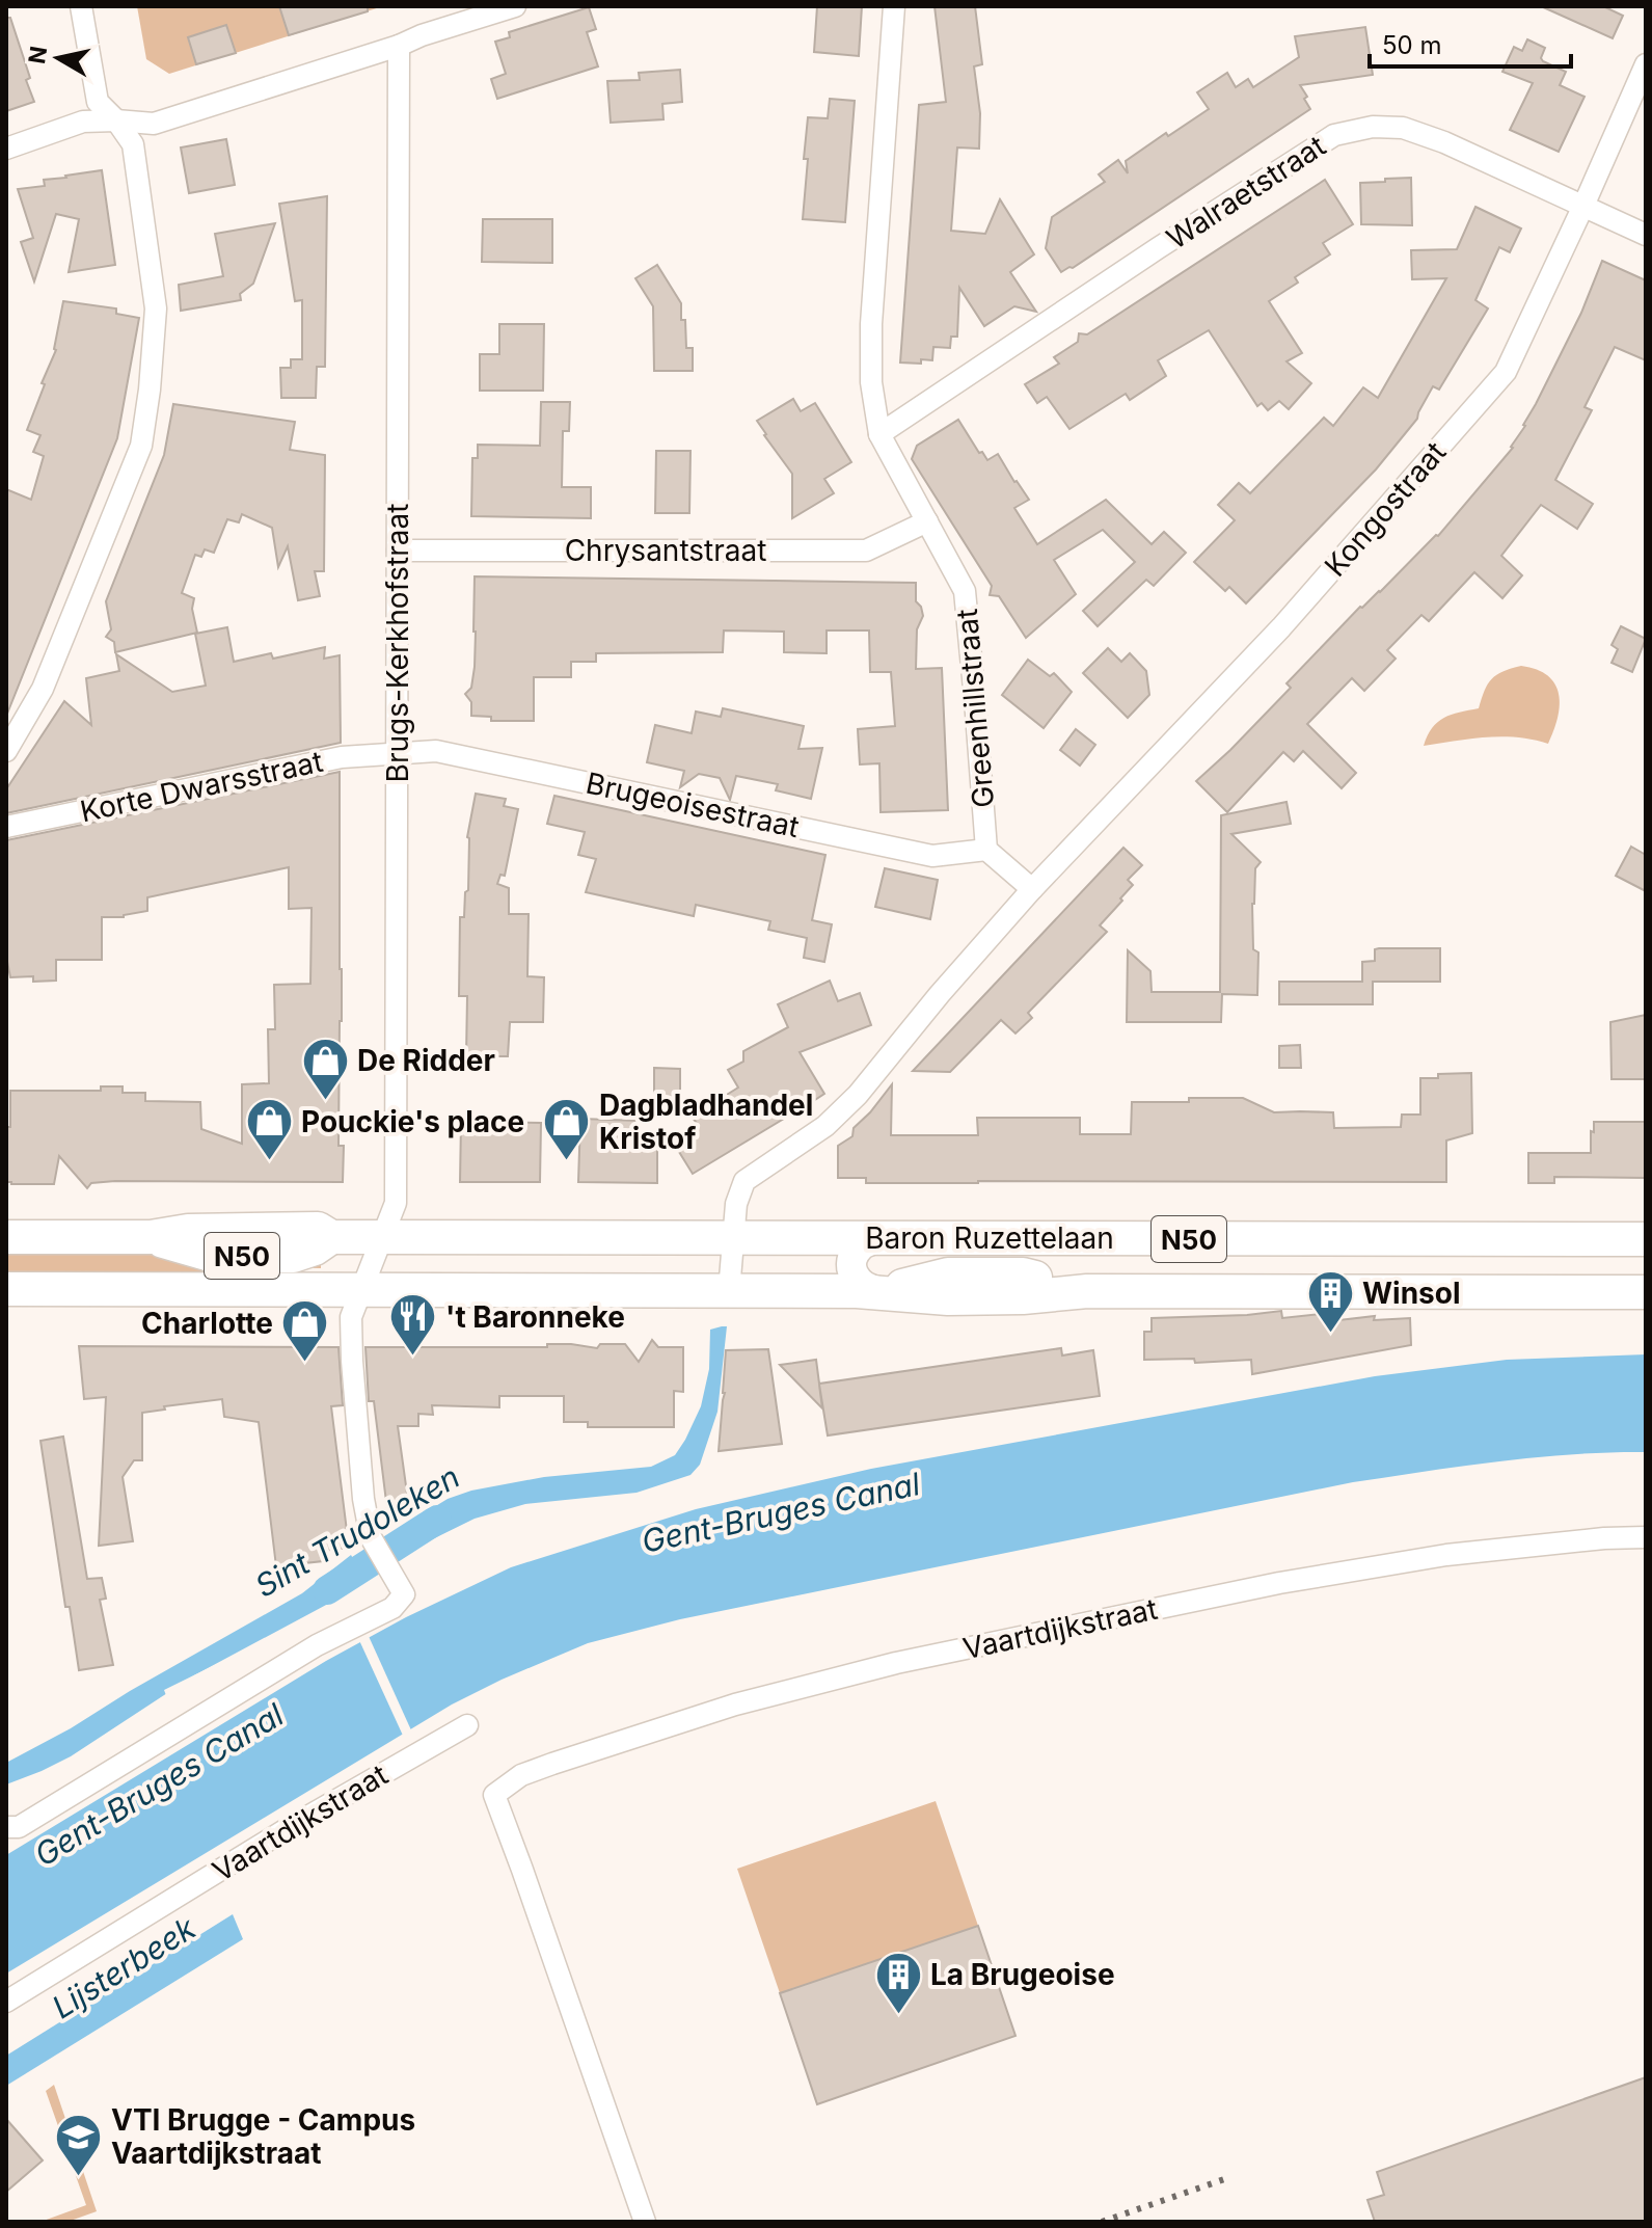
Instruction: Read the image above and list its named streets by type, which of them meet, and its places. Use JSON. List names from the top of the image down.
{
  "streets": {
    "main road": ["Baron Ruzettelaan", "N50"],
    "street": [
      "Walraetstraat",
      "Kongostraat",
      "Chrysantstraat",
      "Brugs-Kerkhofstraat",
      "Greenhillstraat",
      "Korte Dwarsstraat",
      "Brugeoisestraat",
      "Vaartdijkstraat"
    ]
  },
  "crossings": [
    ["Walraetstraat", "Kongostraat"],
    ["Walraetstraat", "Greenhillstraat"],
    ["Kongostraat", "Greenhillstraat"],
    ["Chrysantstraat", "Brugs-Kerkhofstraat"],
    ["Chrysantstraat", "Greenhillstraat"],
    ["Brugs-Kerkhofstraat", "Korte Dwarsstraat"],
    ["Brugs-Kerkhofstraat", "Brugeoisestraat"],
    ["Brugs-Kerkhofstraat", "Baron Ruzettelaan"],
    ["Greenhillstraat", "Brugeoisestraat"],
    ["Korte Dwarsstraat", "Brugeoisestraat"]
  ],
  "water": ["Gent-Bruges Canal", "Sint Trudoleken", "Lijsterbeek"],
  "places": {
    "shop": [
      "De Ridder",
      "Pouckie's place",
      "Dagbladhandel Kristof",
      "Charlotte"
    ],
    "building": ["Winsol", "La Brugeoise"],
    "restaurant": ["'t Baronneke"],
    "school or university": ["VTI Brugge - Campus Vaartdijkstraat"]
  },
  "scale_bar": "50 m",
  "north": "left"
}
